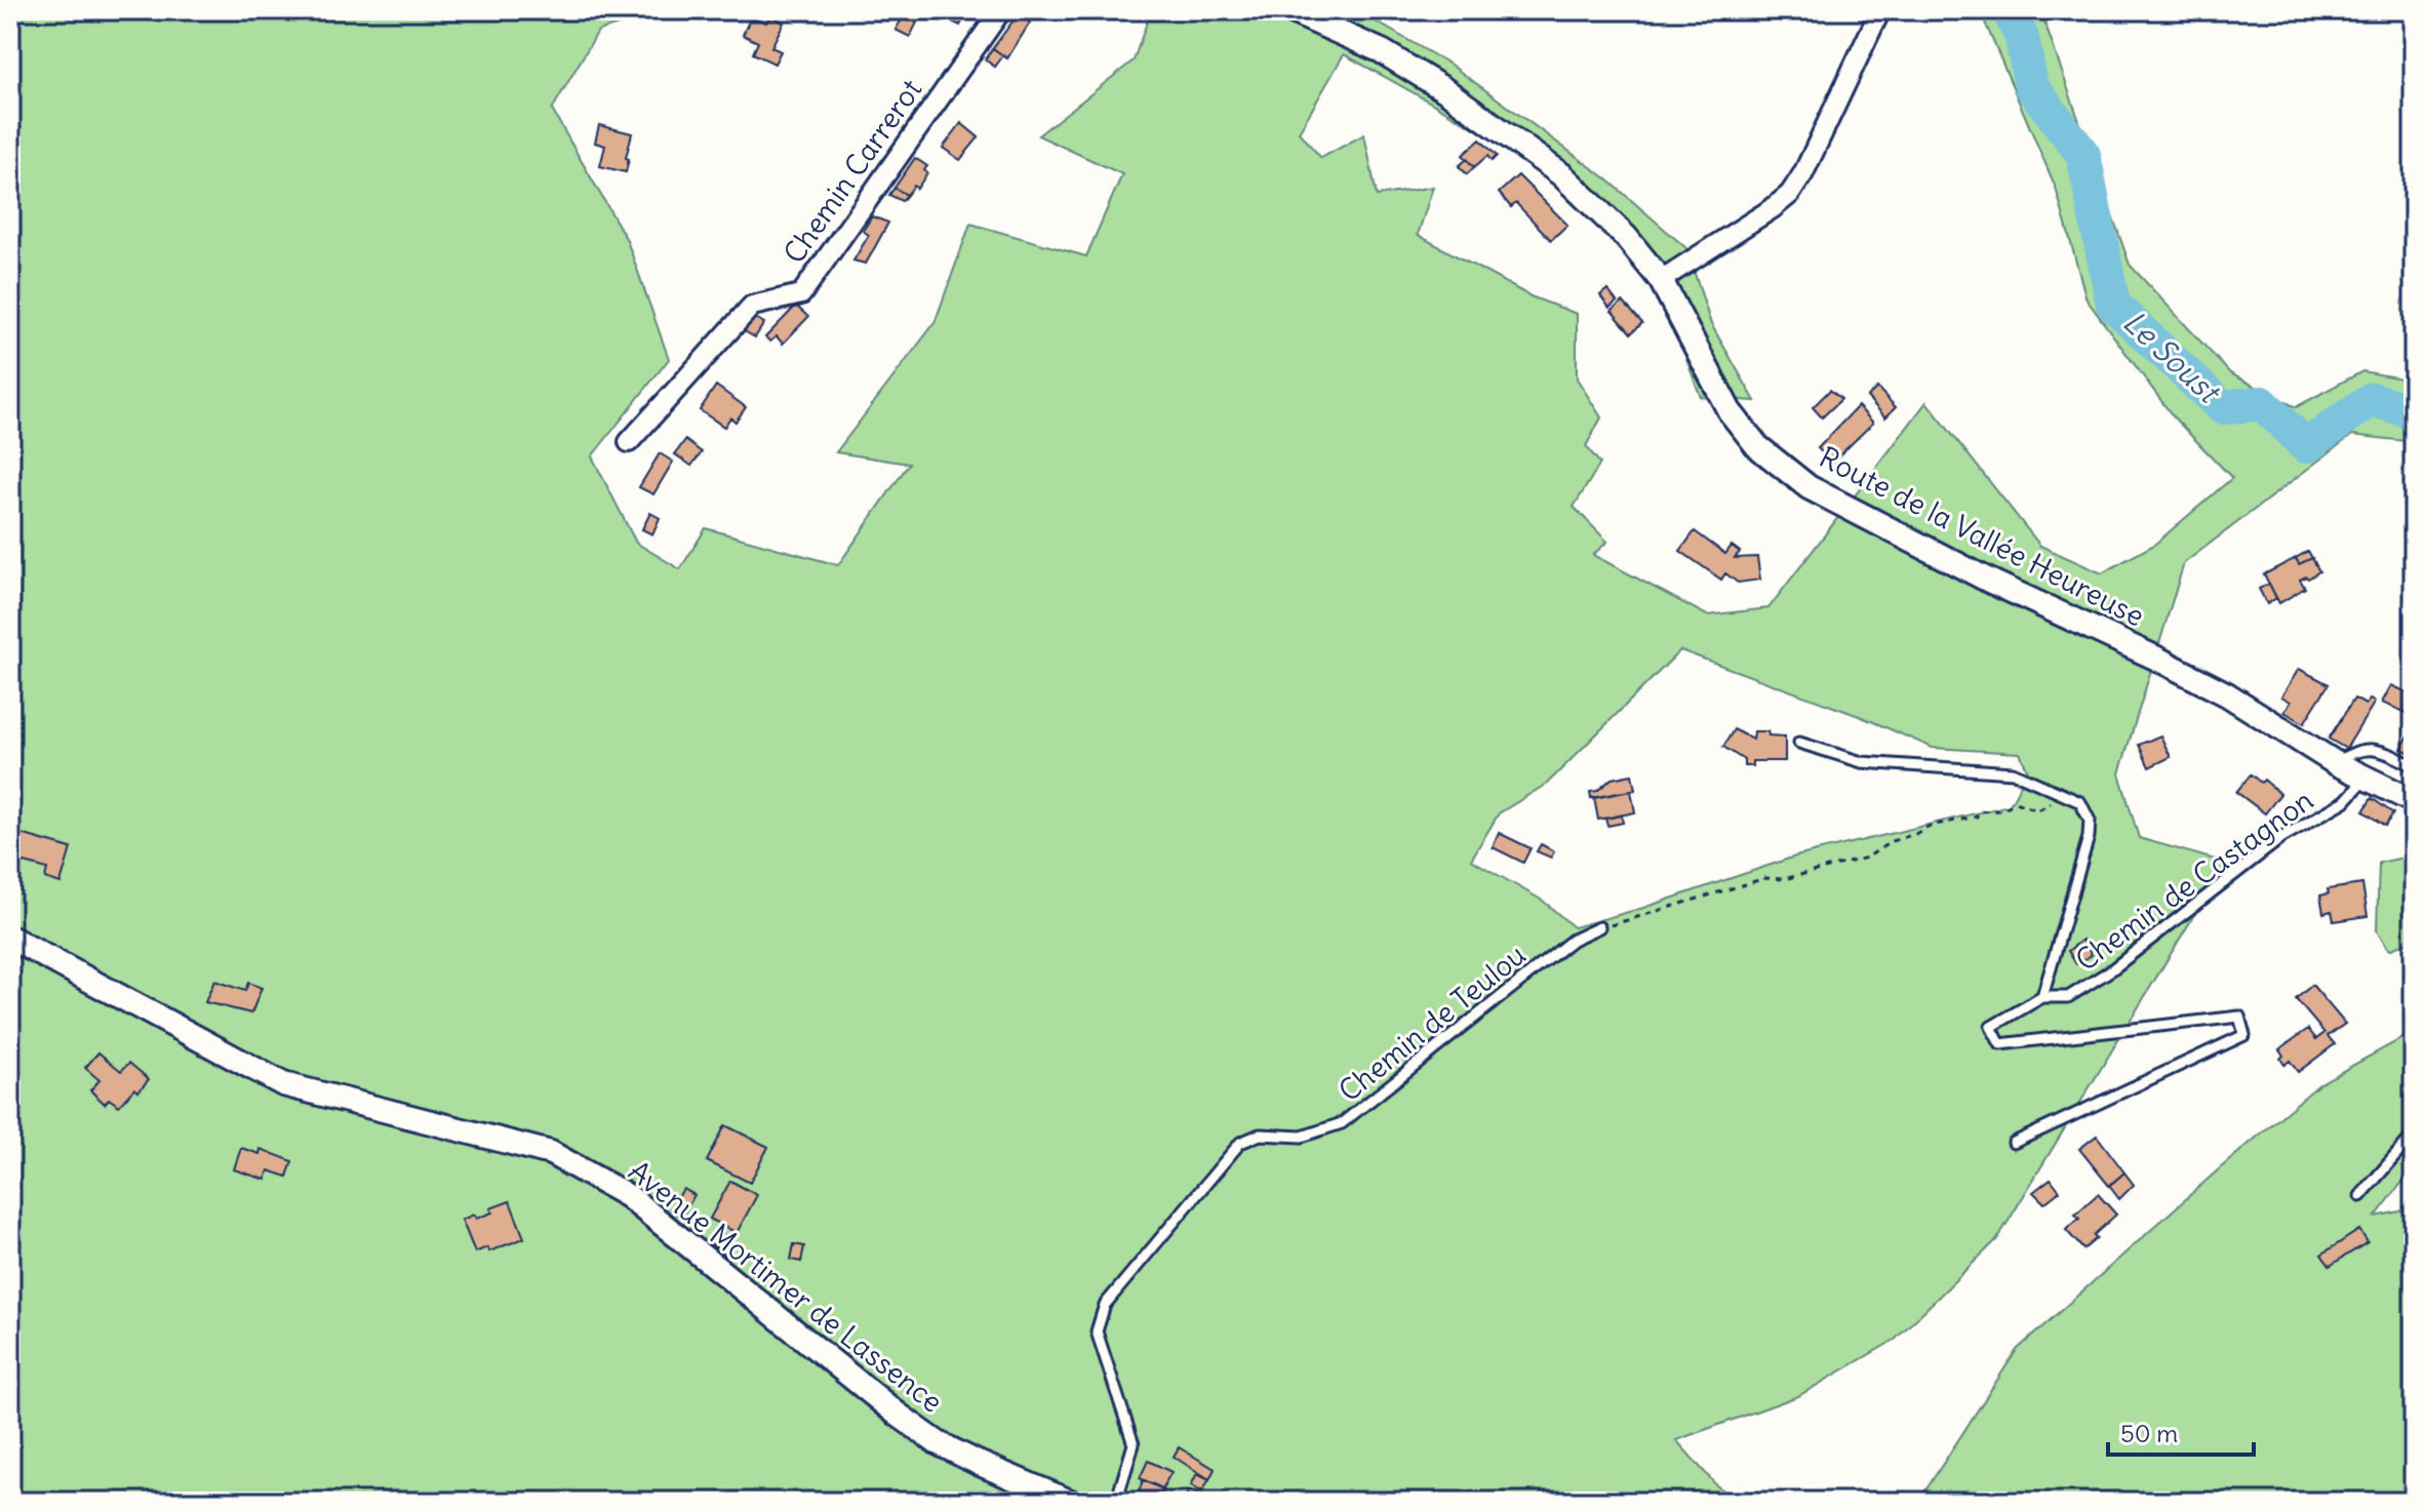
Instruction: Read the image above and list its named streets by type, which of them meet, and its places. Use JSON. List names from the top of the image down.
{
  "streets": {
    "street": ["Chemin Carrerot", "Route de la Vallée Heureuse", "Avenue Mortimer de Lassence"],
    "lane": ["Chemin de Castagnon", "Chemin de Teulou"]
  },
  "crossings": [
    ["Route de la Vallée Heureuse", "Chemin de Castagnon"]
  ],
  "water": ["Le Soust"],
  "scale_bar": "50 m"
}
